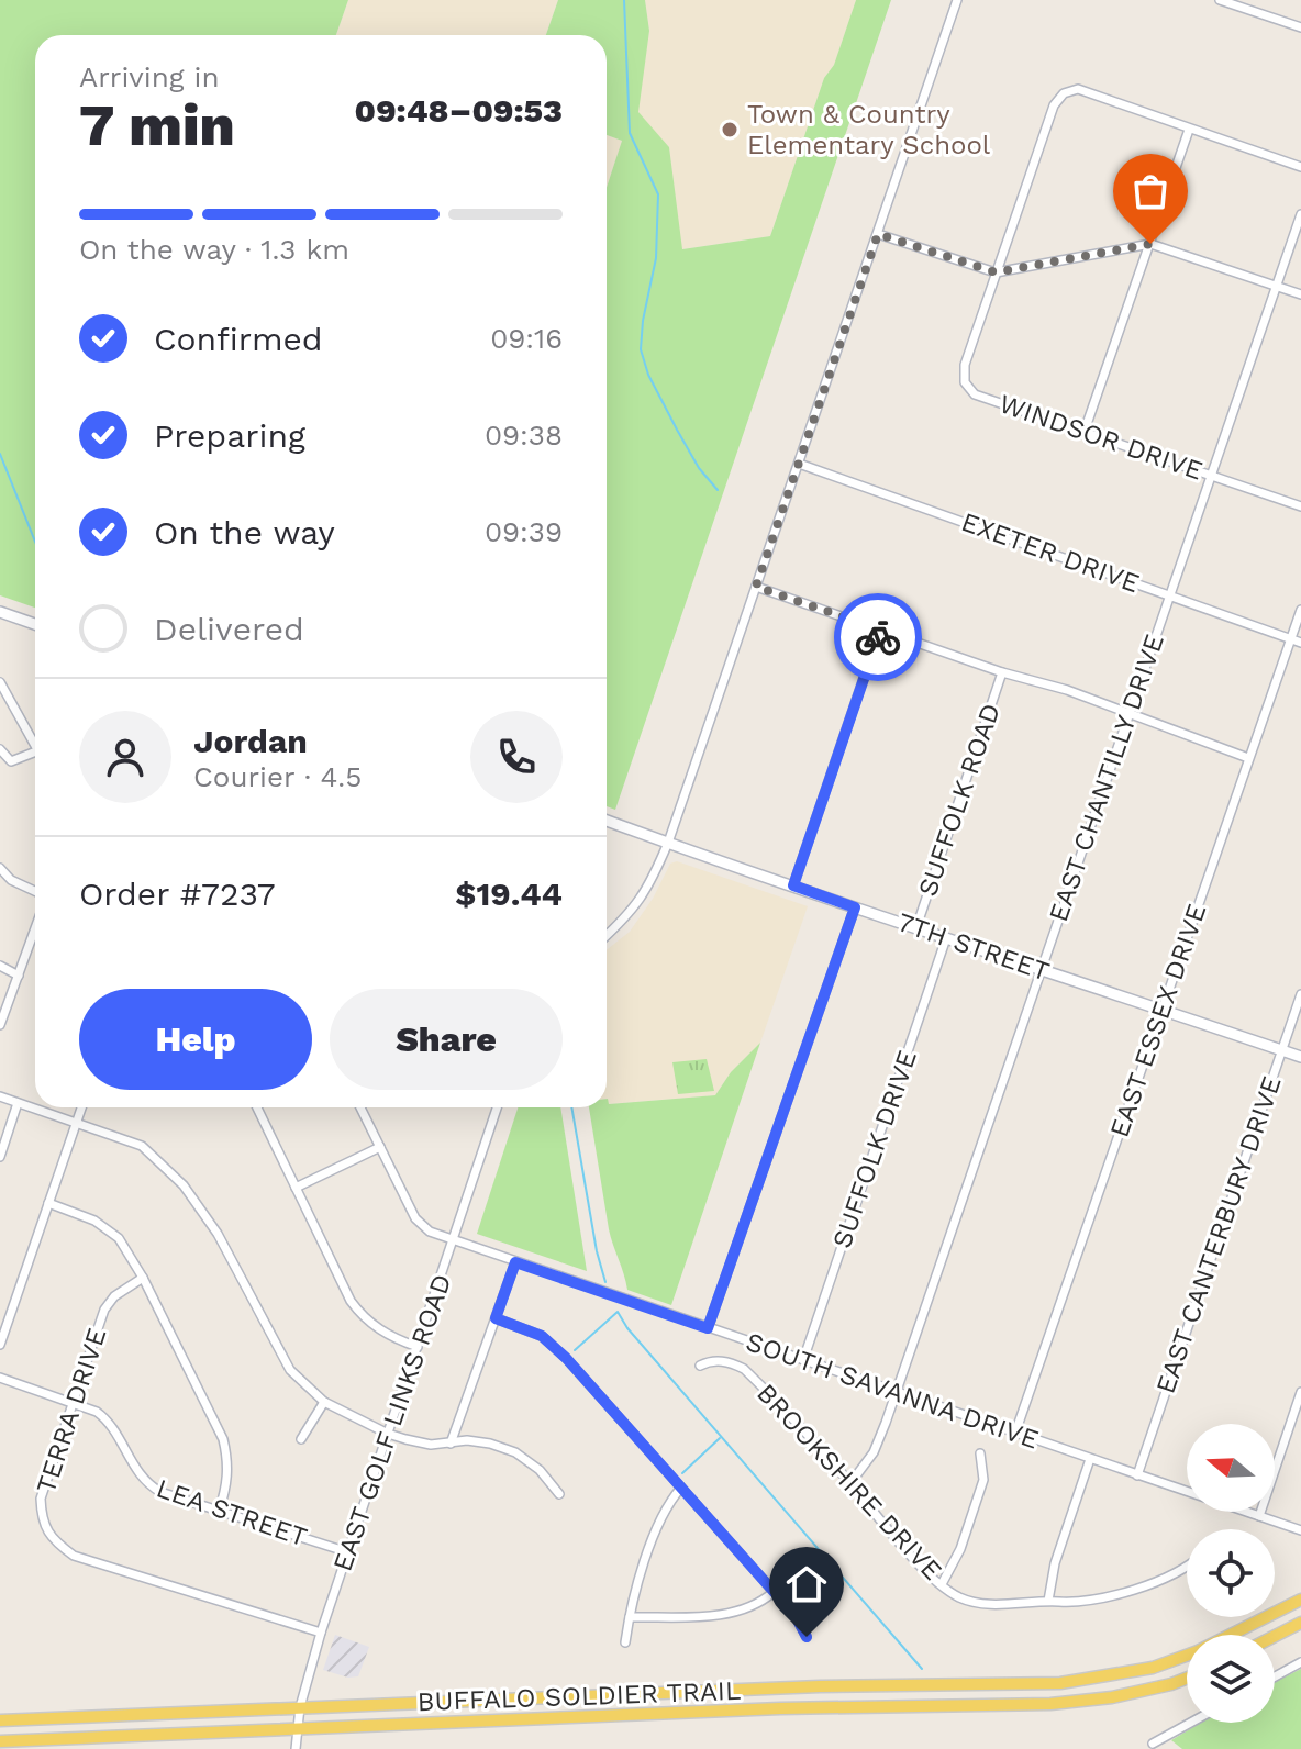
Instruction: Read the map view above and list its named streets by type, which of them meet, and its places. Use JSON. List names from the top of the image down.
{
  "streets": {
    "main road": ["7TH STREET", "BUFFALO SOLDIER TRAIL"],
    "street": [
      "WINDSOR DRIVE",
      "EXETER DRIVE",
      "EAST CHANTILLY DRIVE",
      "SUFFOLK ROAD",
      "EAST ESSEX DRIVE",
      "SUFFOLK DRIVE",
      "EAST CANTERBURY DRIVE",
      "SOUTH SAVANNA DRIVE",
      "TERRA DRIVE",
      "EAST GOLF LINKS ROAD",
      "BROOKSHIRE DRIVE",
      "LEA STREET"
    ]
  },
  "crossings": [
    ["WINDSOR DRIVE", "EAST CHANTILLY DRIVE"],
    ["EXETER DRIVE", "EAST CHANTILLY DRIVE"],
    ["EXETER DRIVE", "EAST ESSEX DRIVE"],
    ["EAST CHANTILLY DRIVE", "7TH STREET"],
    ["EAST CHANTILLY DRIVE", "SOUTH SAVANNA DRIVE"],
    ["EAST CHANTILLY DRIVE", "BROOKSHIRE DRIVE"],
    ["SUFFOLK ROAD", "7TH STREET"],
    ["7TH STREET", "EAST ESSEX DRIVE"],
    ["7TH STREET", "SUFFOLK DRIVE"],
    ["7TH STREET", "EAST CANTERBURY DRIVE"],
    ["EAST ESSEX DRIVE", "SOUTH SAVANNA DRIVE"],
    ["SUFFOLK DRIVE", "SOUTH SAVANNA DRIVE"],
    ["EAST CANTERBURY DRIVE", "SOUTH SAVANNA DRIVE"],
    ["SOUTH SAVANNA DRIVE", "EAST GOLF LINKS ROAD"],
    ["TERRA DRIVE", "EAST GOLF LINKS ROAD"],
    ["TERRA DRIVE", "LEA STREET"],
    ["EAST GOLF LINKS ROAD", "LEA STREET"],
    ["EAST GOLF LINKS ROAD", "BUFFALO SOLDIER TRAIL"]
  ],
  "places": ["Town & Country Elementary School"],
  "north": "left",
  "page": {
    "heading": ["7 min", "Arriving in", "09:48–09:53"],
    "panel": [
      "Jordan",
      "Courier · 4.5",
      "Order #7237",
      "$19.44"
    ],
    "bar": "On the way · 1.3 km",
    "list": [
      ["Confirmed", "09:16"],
      ["Preparing", "09:38"],
      ["On the way", "09:39"],
      "Delivered"
    ],
    "buttons": ["Help", "Share"]
  }
}
